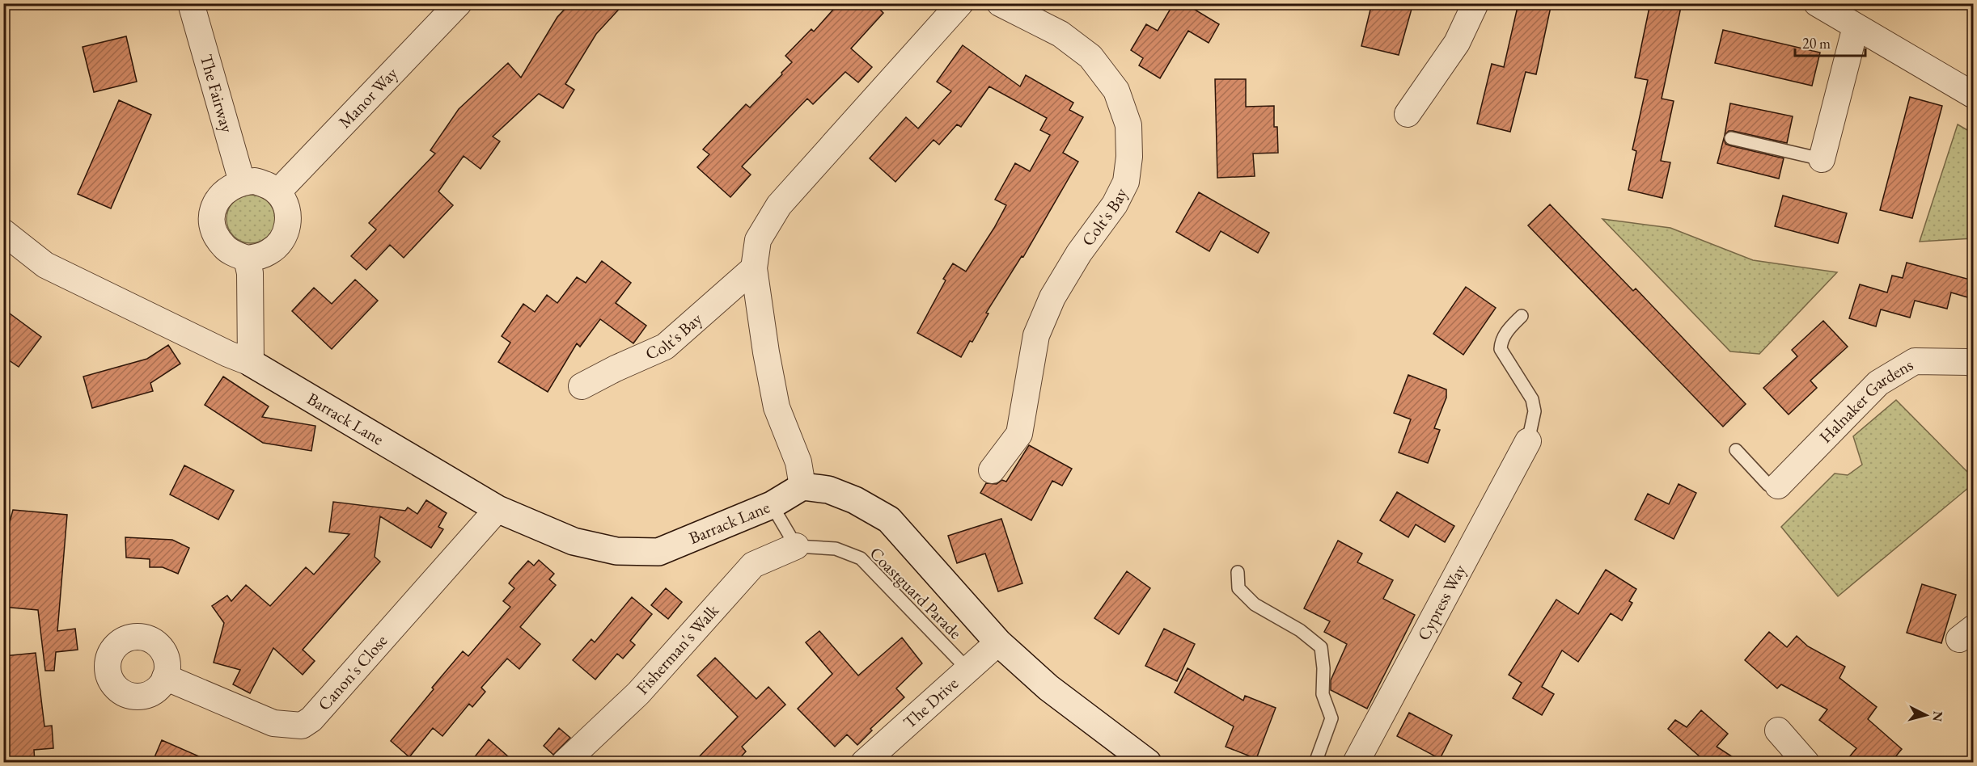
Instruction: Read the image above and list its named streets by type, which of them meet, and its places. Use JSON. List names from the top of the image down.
{
  "streets": {
    "street": [
      "The Fairway",
      "Manor Way",
      "Colt's Bay",
      "Halnaker Gardens",
      "Barrack Lane",
      "Cypress Way",
      "Fisherman's Walk",
      "Canon's Close",
      "The Drive"
    ],
    "lane": ["Coastguard Parade"]
  },
  "crossings": [
    ["The Fairway", "Manor Way"],
    ["Barrack Lane", "Canon's Close"],
    ["Coastguard Parade", "Fisherman's Walk"],
    ["Coastguard Parade", "The Drive"]
  ],
  "scale_bar": "20 m",
  "north": "right"
}
